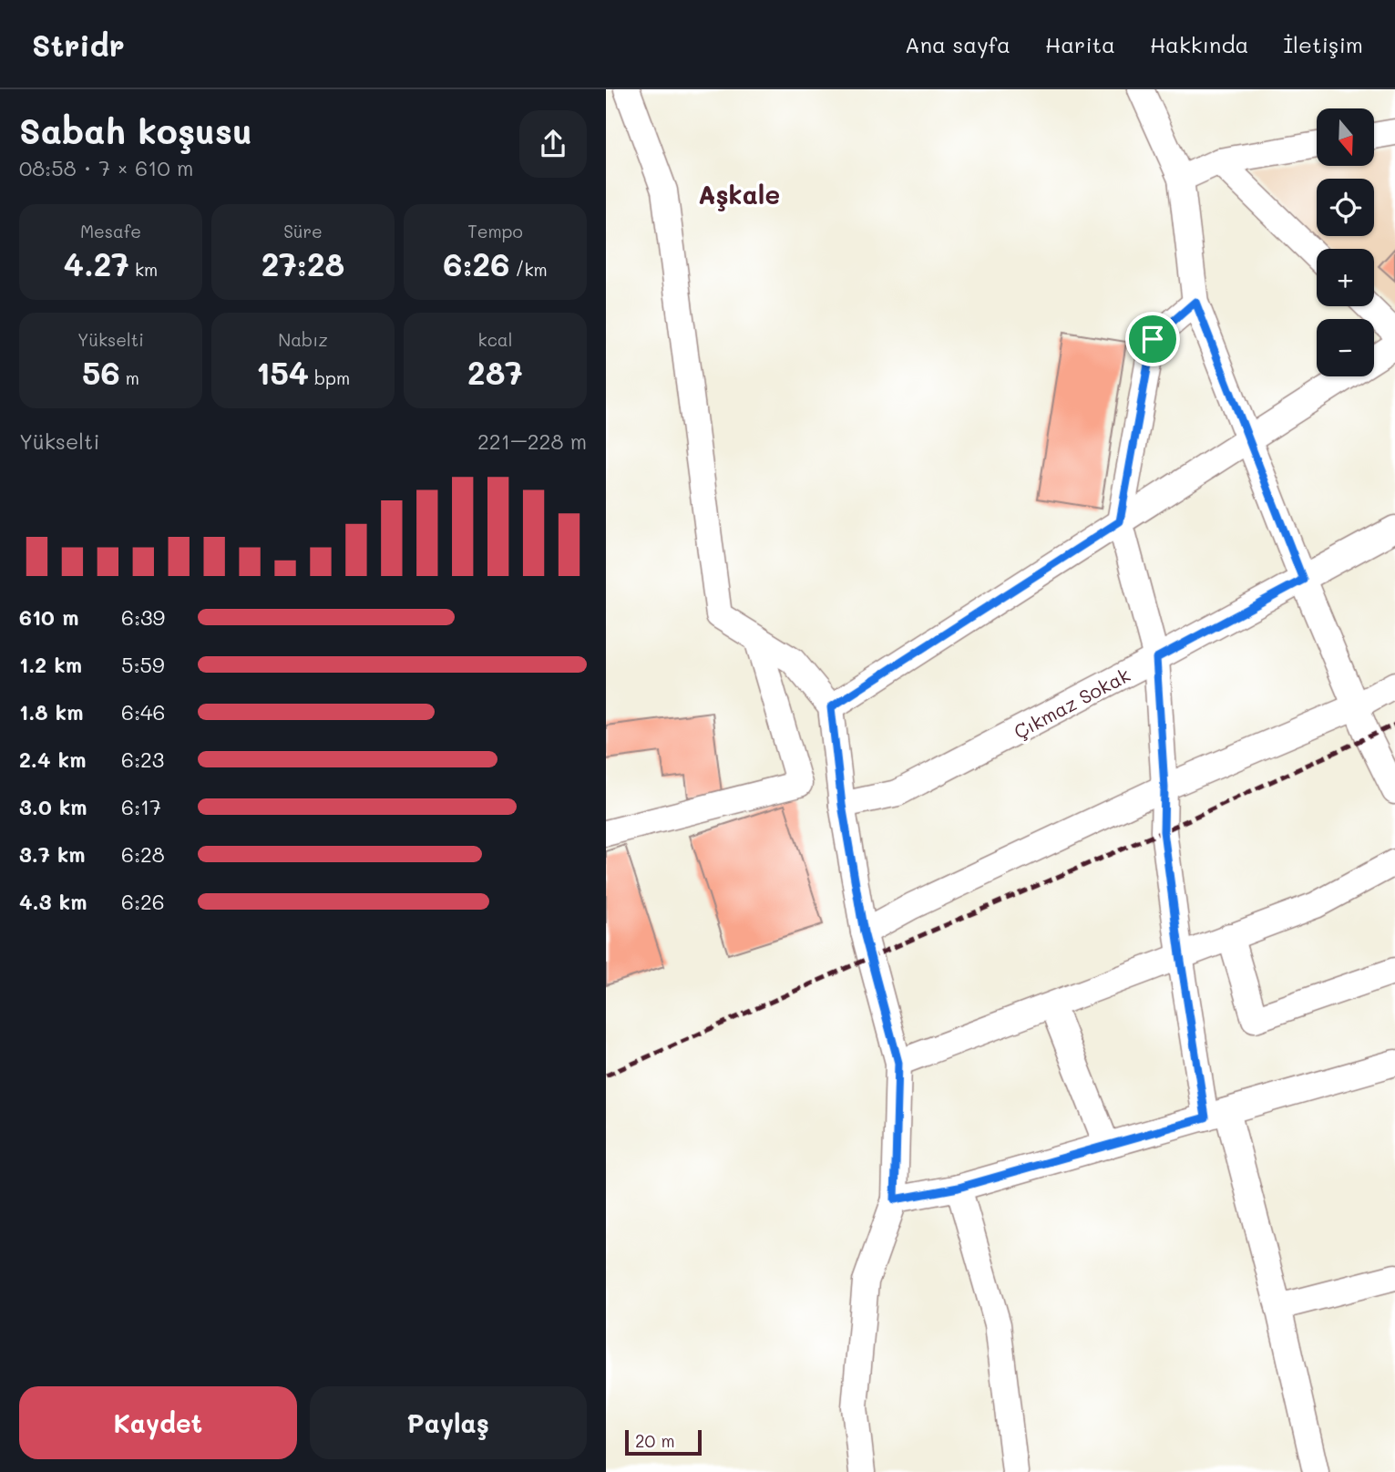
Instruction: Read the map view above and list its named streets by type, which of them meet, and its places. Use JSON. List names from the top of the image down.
{
  "streets": {
    "street": ["Çıkmaz Sokak"]
  },
  "districts": ["Aşkale"],
  "scale_bar": "20 m",
  "north": "bottom",
  "page": {
    "header": "Stridr",
    "nav": [
      "Ana sayfa",
      "Harita",
      "Hakkında",
      "İletişim"
    ],
    "heading": ["Sabah koşusu", "08:58 · 7 × 610 m"],
    "map_buttons": ["+", "−"],
    "stats": [
      ["Mesafe", "4.27 km"],
      ["Süre", "27:28"],
      ["Tempo", "6:26 /km"],
      ["Yükselti", "56 m"],
      ["Nabız", "154 bpm"],
      ["kcal", "287"]
    ],
    "chart": ["Yükselti", "221–228 m"],
    "list": [
      {
        "name": "610 m",
        "note": "6:39"
      },
      {
        "name": "1.2 km",
        "note": "5:59"
      },
      {
        "name": "1.8 km",
        "note": "6:46"
      },
      {
        "name": "2.4 km",
        "note": "6:23"
      },
      {
        "name": "3.0 km",
        "note": "6:17"
      },
      {
        "name": "3.7 km",
        "note": "6:28"
      },
      {
        "name": "4.3 km",
        "note": "6:26"
      }
    ],
    "buttons": ["Kaydet", "Paylaş"],
    "scale": "20 m"
  }
}
